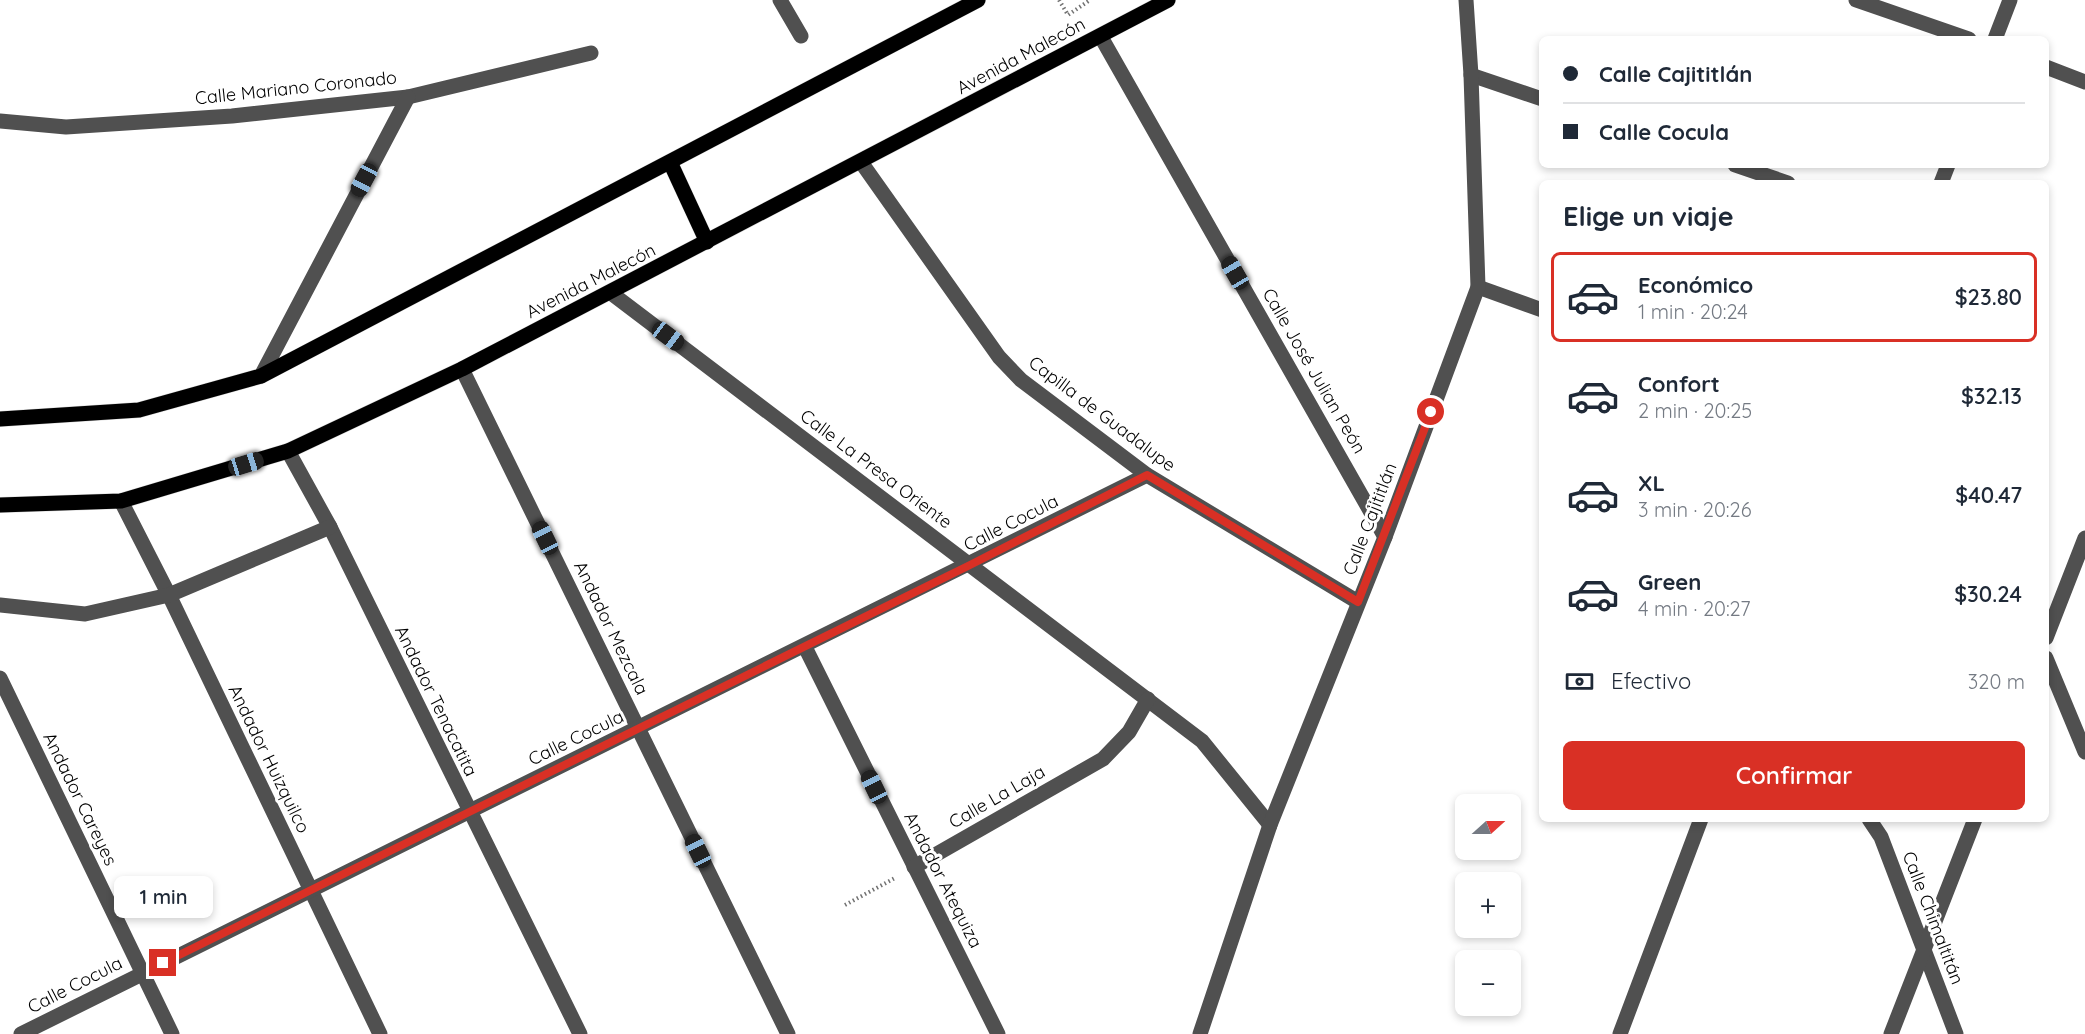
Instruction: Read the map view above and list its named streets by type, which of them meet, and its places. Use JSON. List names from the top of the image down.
{
  "streets": {
    "main road": ["Avenida Malecón"],
    "street": [
      "Calle Mariano Coronado",
      "Calle José Julian Peón",
      "Capilla de Guadalupe",
      "Calle La Presa Oriente",
      "Calle Cajititlán",
      "Calle Cocula",
      "Andador Mezcala",
      "Andador Tenacatita",
      "Andador Huizquilco",
      "Calle La Laja",
      "Andador Careyes",
      "Andador Atequiza",
      "Calle Chimaltitán"
    ]
  },
  "crossings": [
    ["Avenida Malecón", "Calle José Julian Peón"],
    ["Avenida Malecón", "Capilla de Guadalupe"],
    ["Avenida Malecón", "Calle La Presa Oriente"],
    ["Avenida Malecón", "Andador Mezcala"],
    ["Avenida Malecón", "Andador Tenacatita"],
    ["Avenida Malecón", "Andador Huizquilco"],
    ["Calle José Julian Peón", "Calle Cajititlán"],
    ["Capilla de Guadalupe", "Calle Cajititlán"],
    ["Capilla de Guadalupe", "Calle Cocula"],
    ["Calle La Presa Oriente", "Calle Cajititlán"],
    ["Calle La Presa Oriente", "Calle Cocula"],
    ["Calle La Presa Oriente", "Calle La Laja"],
    ["Calle Cocula", "Andador Mezcala"],
    ["Calle Cocula", "Andador Tenacatita"],
    ["Calle Cocula", "Andador Huizquilco"],
    ["Calle Cocula", "Andador Careyes"],
    ["Calle Cocula", "Andador Atequiza"],
    ["Calle La Laja", "Andador Atequiza"]
  ],
  "north": "right",
  "page": {
    "banner": ["Calle Cajititlán", "Calle Cocula"],
    "heading": "Elige un viaje",
    "list": [
      {
        "name": "Económico",
        "note": "1 min · 20:24",
        "value": "$23.80"
      },
      {
        "name": "Confort",
        "note": "2 min · 20:25",
        "value": "$32.13"
      },
      {
        "name": "XL",
        "note": "3 min · 20:26",
        "value": "$40.47"
      },
      {
        "name": "Green",
        "note": "4 min · 20:27",
        "value": "$30.24"
      }
    ],
    "pay": ["Efectivo", "320 m"],
    "buttons": "Confirmar",
    "map_buttons": ["+", "−"],
    "bubble": "1 min"
  }
}
